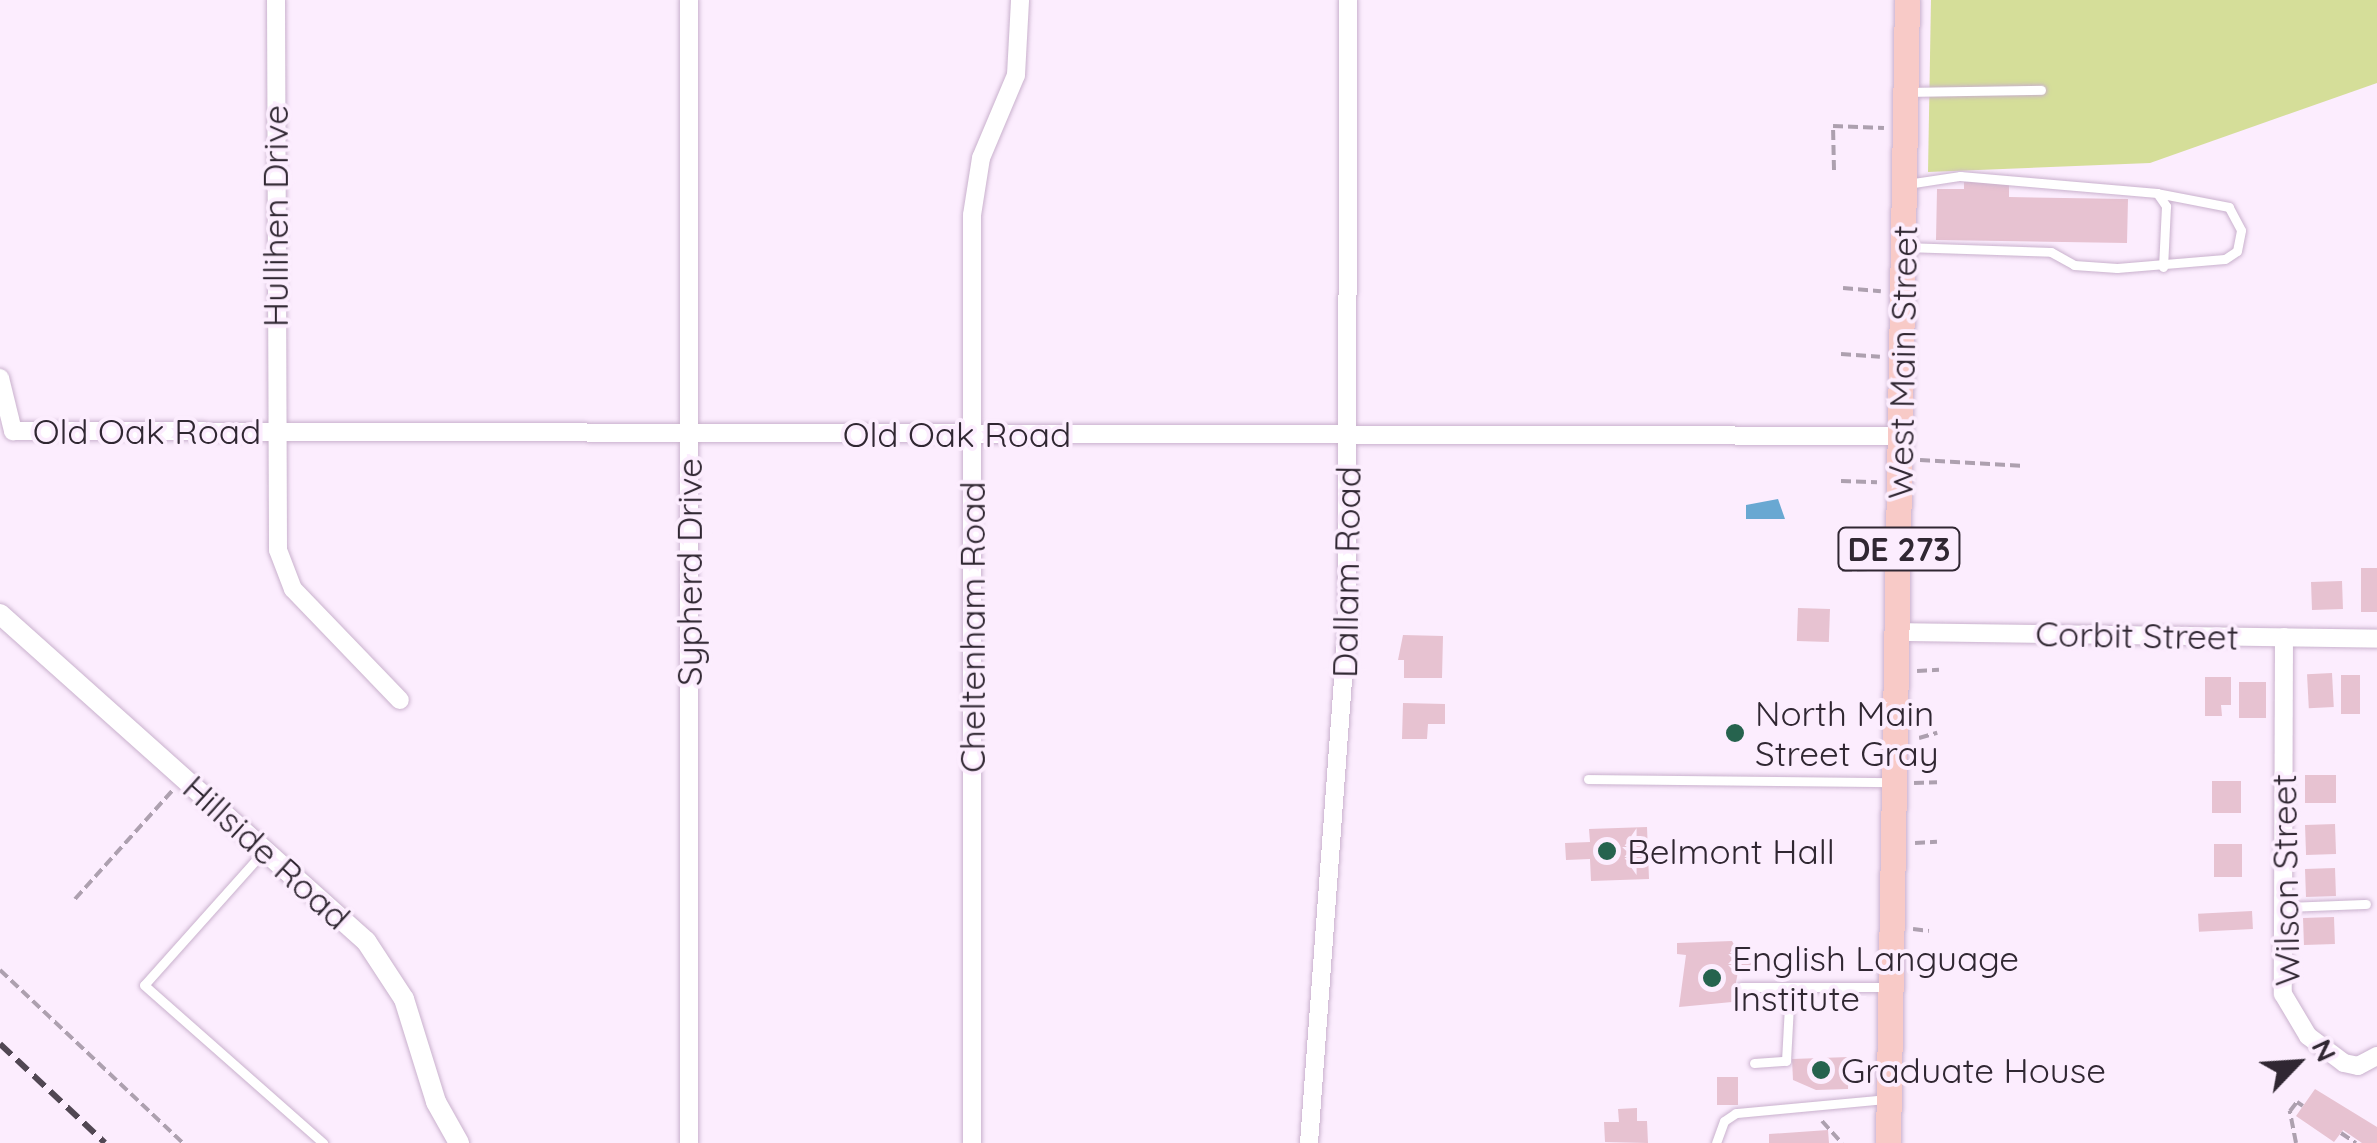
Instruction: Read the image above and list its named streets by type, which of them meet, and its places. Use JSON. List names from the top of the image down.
{
  "streets": {
    "main road": ["West Main Street", "DE 273"],
    "street": [
      "Hullihen Drive",
      "Old Oak Road",
      "Sypherd Drive",
      "Dallam Road",
      "Cheltenham Road",
      "Corbit Street",
      "Hillside Road",
      "Wilson Street"
    ]
  },
  "crossings": [
    ["Hullihen Drive", "Old Oak Road"],
    ["West Main Street", "Old Oak Road"],
    ["West Main Street", "Corbit Street"],
    ["Old Oak Road", "Sypherd Drive"],
    ["Old Oak Road", "Dallam Road"],
    ["Old Oak Road", "Cheltenham Road"],
    ["Corbit Street", "Wilson Street"]
  ],
  "places": [
    "North Main Street Gray",
    "Belmont Hall",
    "English Language Institute",
    "Graduate House"
  ],
  "north": "top right"
}
